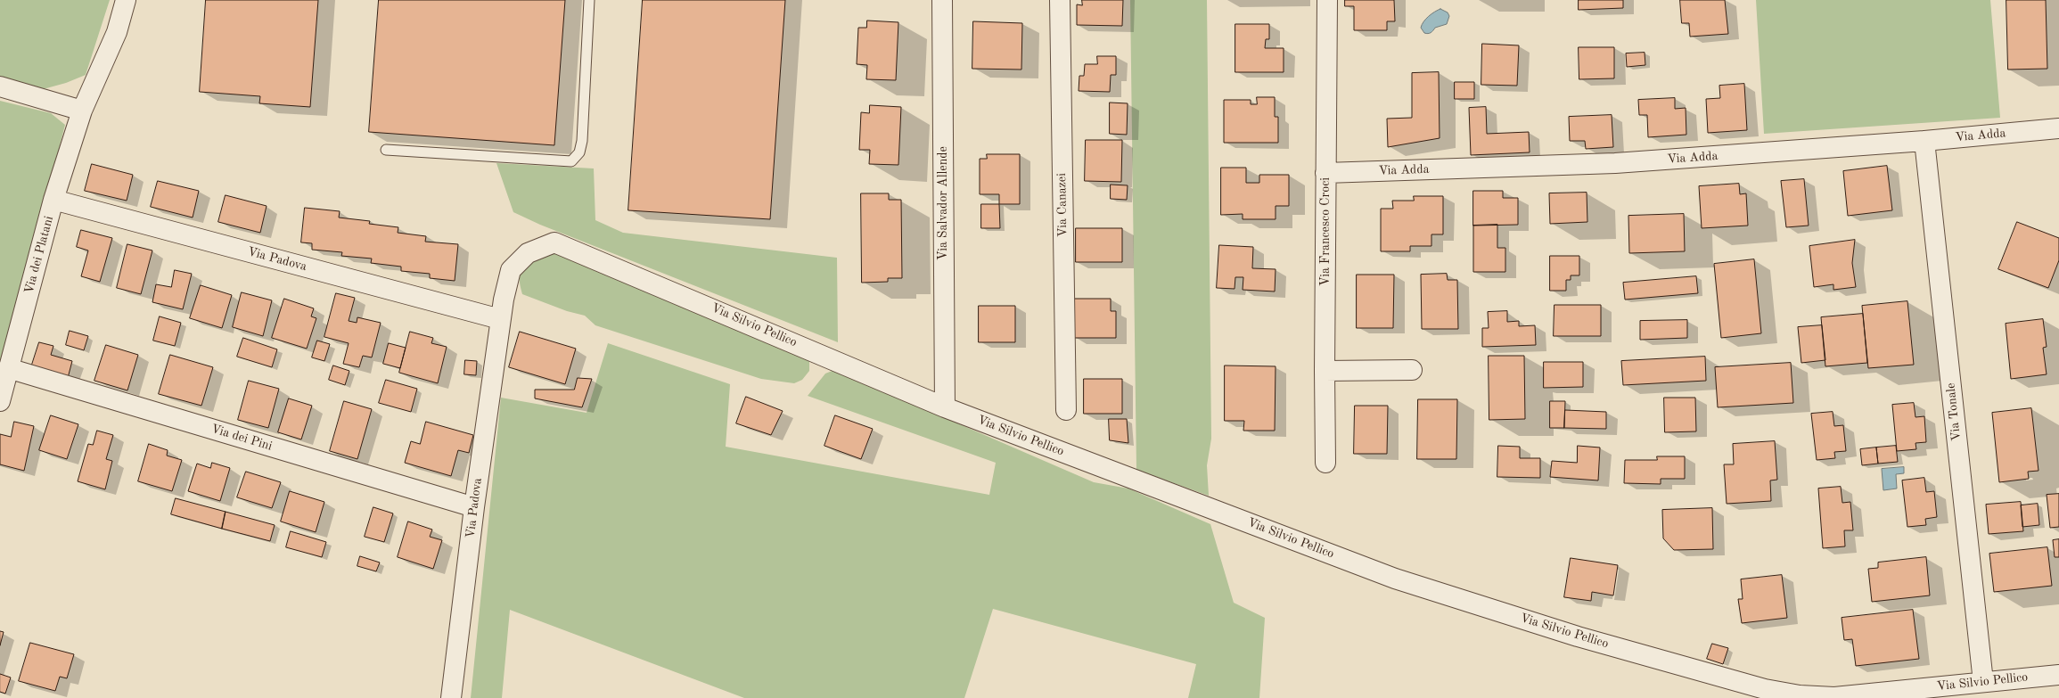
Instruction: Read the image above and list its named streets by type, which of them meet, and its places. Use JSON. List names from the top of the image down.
{
  "streets": {
    "street": [
      "Via Adda",
      "Via Salvador Allende",
      "Via Canazei",
      "Via Francesco Croci",
      "Via dei Platani",
      "Via Padova",
      "Via Silvio Pellico",
      "Via Tonale",
      "Via dei Pini"
    ]
  },
  "crossings": [
    ["Via Adda", "Via Francesco Croci"],
    ["Via Adda", "Via Tonale"],
    ["Via Salvador Allende", "Via Silvio Pellico"],
    ["Via dei Platani", "Via Padova"],
    ["Via dei Platani", "Via dei Pini"],
    ["Via Padova", "Via Silvio Pellico"],
    ["Via Padova", "Via dei Pini"],
    ["Via Silvio Pellico", "Via Tonale"]
  ]
}
